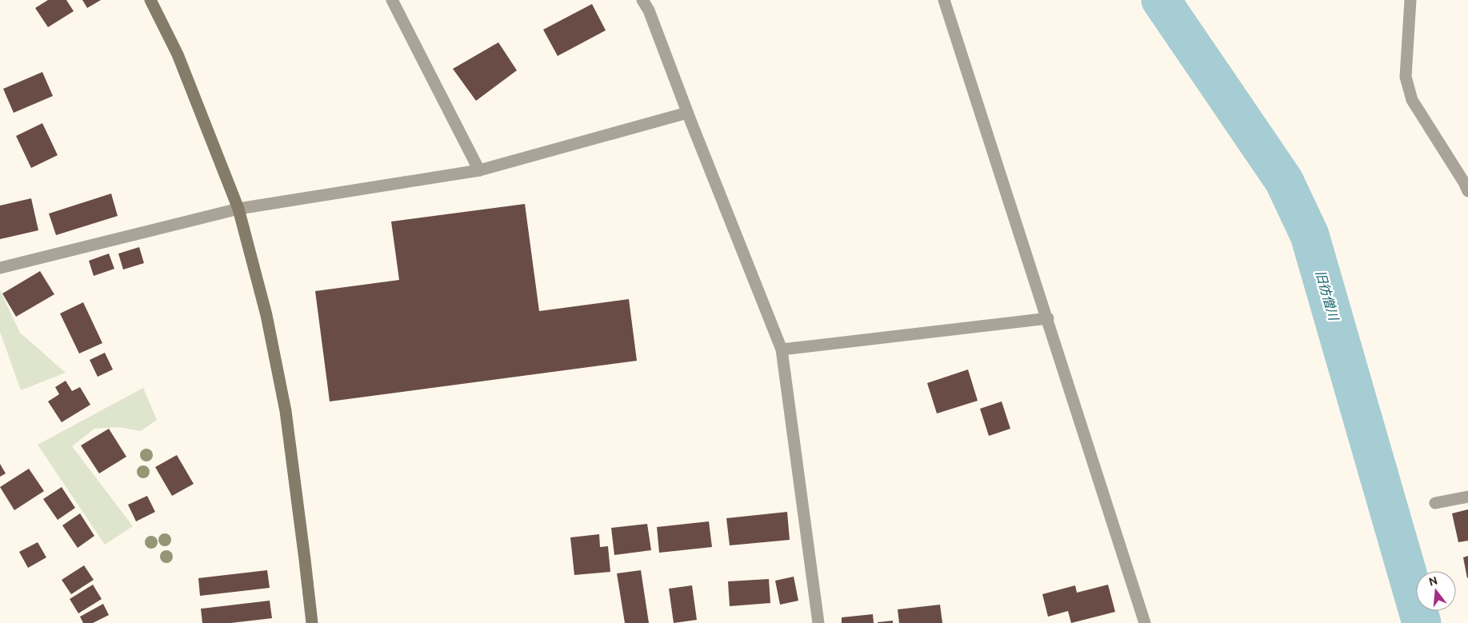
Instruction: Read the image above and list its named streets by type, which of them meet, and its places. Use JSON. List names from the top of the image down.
{
  "water": ["旧彷僧川"],
  "north": "top"
}
